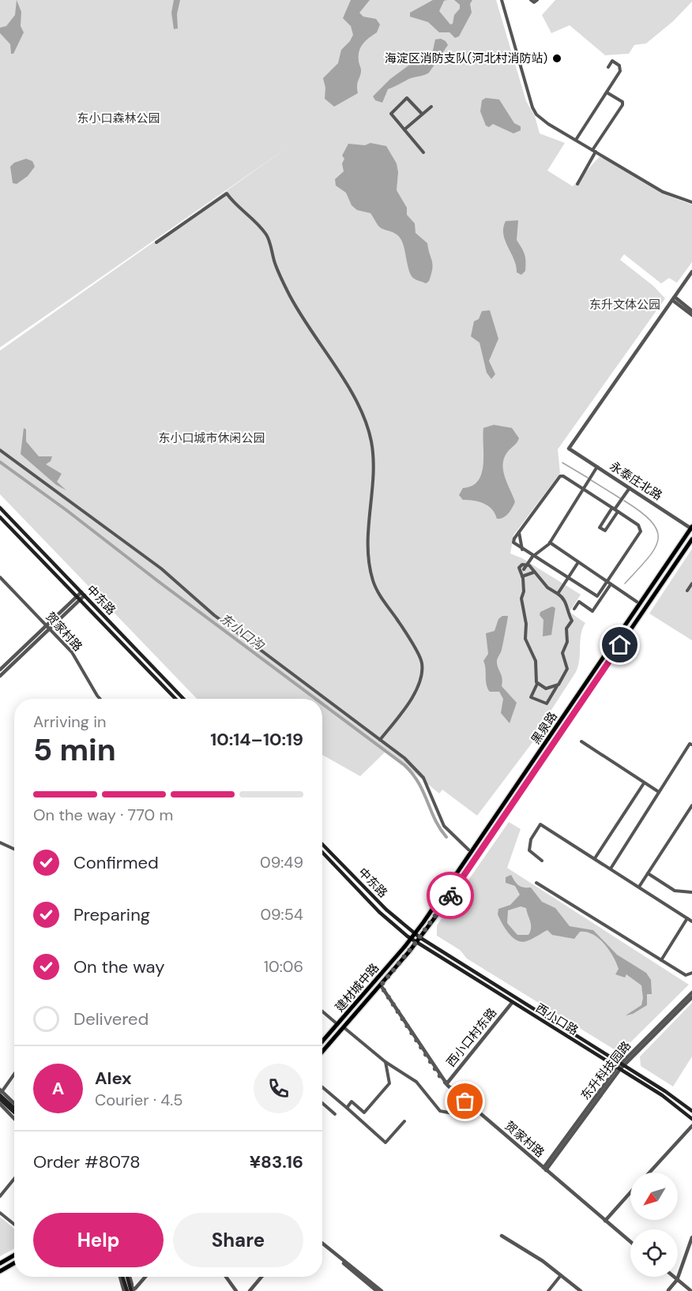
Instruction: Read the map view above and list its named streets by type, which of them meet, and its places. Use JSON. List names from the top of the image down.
{
  "streets": {
    "main road": [
      "中东路",
      "黑泉路",
      "建材城中路",
      "西小口路"
    ],
    "street": [
      "永泰庄北路",
      "贺家村路",
      "西小口村东路",
      "东升科技园路"
    ]
  },
  "crossings": [
    ["永泰庄北路", "黑泉路"],
    ["中东路", "黑泉路"],
    ["中东路", "建材城中路"],
    ["中东路", "西小口路"],
    ["贺家村路", "建材城中路"],
    ["贺家村路", "西小口村东路"],
    ["贺家村路", "东升科技园路"],
    ["黑泉路", "建材城中路"],
    ["黑泉路", "西小口路"],
    ["建材城中路", "西小口路"],
    ["西小口路", "西小口村东路"],
    ["西小口路", "东升科技园路"]
  ],
  "water": ["东小口沟"],
  "parks": ["东小口森林公园", "东升文体公园", "东小口城市休闲公园"],
  "places": ["海淀区消防支队(河北村消防站)"],
  "north": "bottom left",
  "page": {
    "heading": ["5 min", "Arriving in", "10:14–10:19"],
    "panel": [
      "Alex",
      "Courier · 4.5",
      "Order #8078",
      "¥83.16"
    ],
    "bar": "On the way · 770 m",
    "list": [
      ["Confirmed", "09:49"],
      ["Preparing", "09:54"],
      ["On the way", "10:06"],
      "Delivered"
    ],
    "round": "A",
    "buttons": ["Help", "Share"]
  }
}
